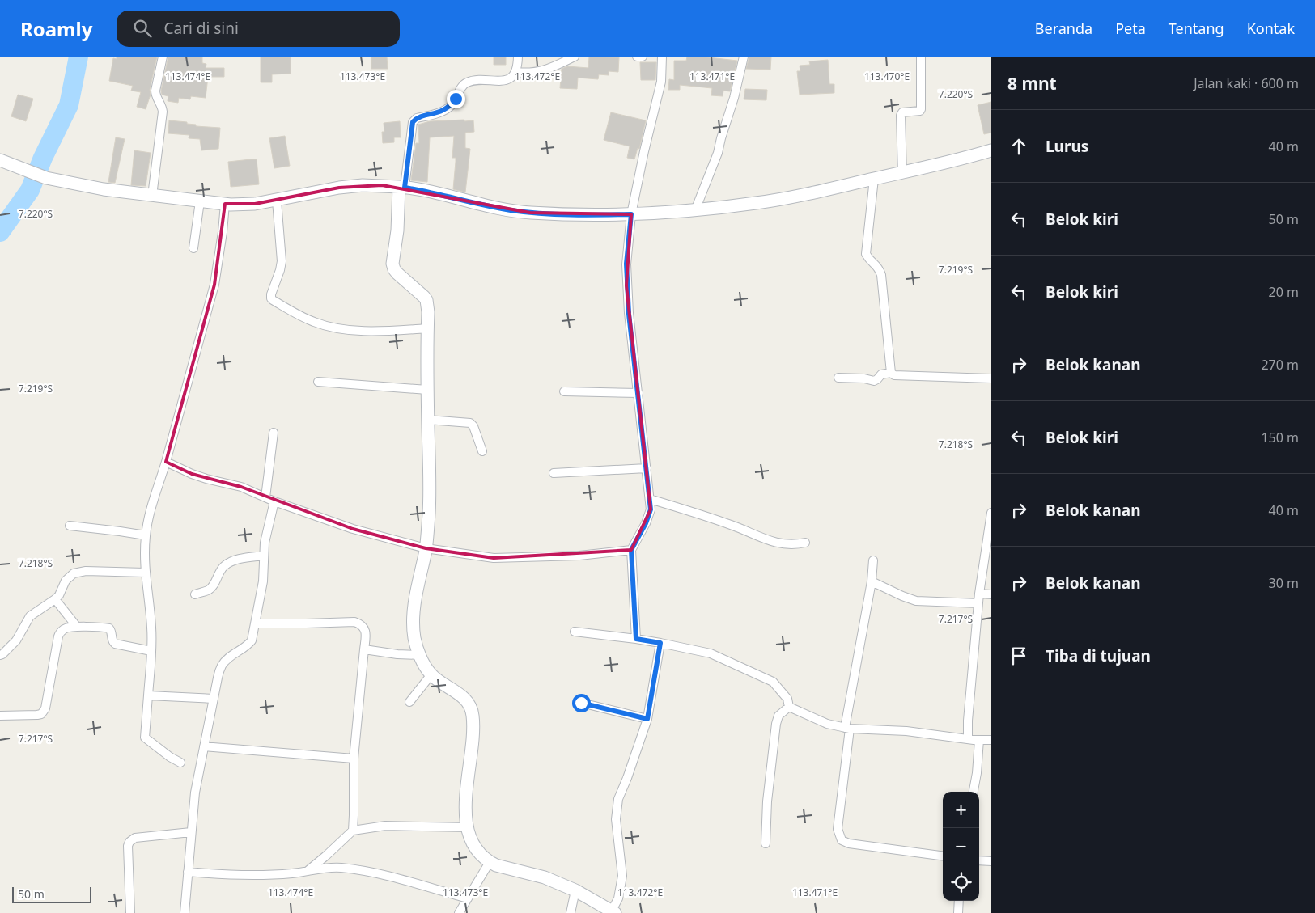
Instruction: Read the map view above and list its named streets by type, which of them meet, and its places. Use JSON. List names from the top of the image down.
{
  "scale_bar": "50 m",
  "page": {
    "header": "Roamly",
    "search": "Cari di sini",
    "nav": [
      "Beranda",
      "Peta",
      "Tentang",
      "Kontak"
    ],
    "heading": ["8 mnt", "Jalan kaki · 600 m"],
    "list": [
      ["Lurus", "40 m"],
      ["Belok kiri", "50 m"],
      ["Belok kiri", "20 m"],
      ["Belok kanan", "270 m"],
      ["Belok kiri", "150 m"],
      ["Belok kanan", "40 m"],
      ["Belok kanan", "30 m"],
      "Tiba di tujuan"
    ],
    "map_buttons": ["+", "−"],
    "scale": "50 m"
  },
  "coordinates": [
    "113.474°E",
    "113.473°E",
    "113.472°E",
    "113.471°E",
    "113.470°E",
    "7.220°S",
    "7.219°S",
    "7.218°S",
    "7.217°S"
  ]
}
